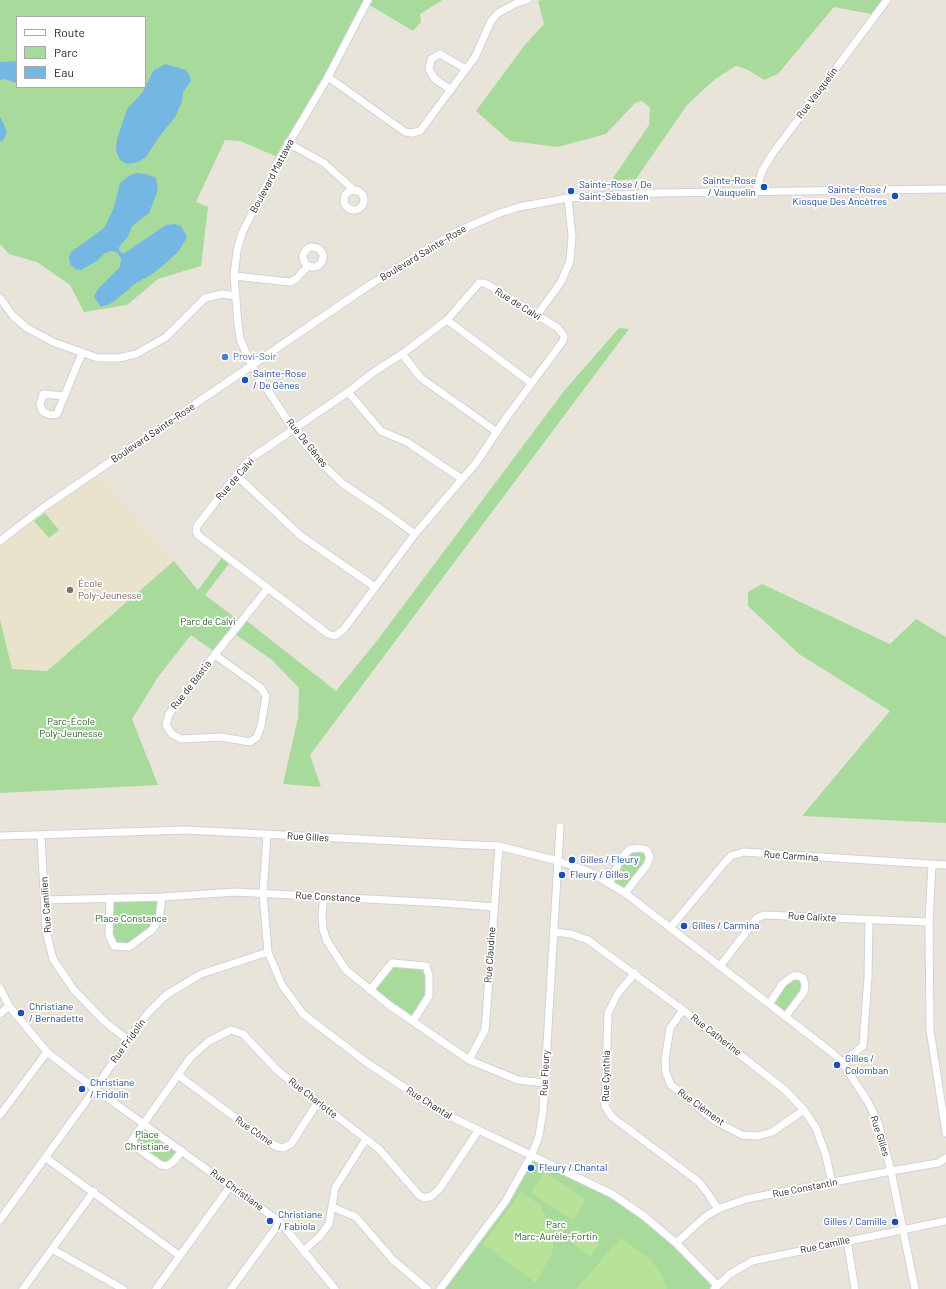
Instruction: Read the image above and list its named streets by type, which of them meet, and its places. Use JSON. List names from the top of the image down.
{
  "streets": {
    "street": [
      "Rue Vauquelin",
      "Boulevard Mattawa",
      "Boulevard Sainte-Rose",
      "Rue de Calvi",
      "Rue De Gênes",
      "Rue de Bastia",
      "Rue Gilles",
      "Rue Carmina",
      "Rue Constance",
      "Rue Camilien",
      "Rue Calixte",
      "Rue Claudine",
      "Rue Catherine",
      "Rue Fridolin",
      "Rue Fleury",
      "Rue Cynthia",
      "Rue Charlotte",
      "Rue Chantal",
      "Rue Clément",
      "Rue Côme",
      "Rue Constantin",
      "Rue Christiane",
      "Rue Camille"
    ]
  },
  "crossings": [
    ["Rue Vauquelin", "Boulevard Sainte-Rose"],
    ["Boulevard Mattawa", "Boulevard Sainte-Rose"],
    ["Boulevard Mattawa", "Rue De Gênes"],
    ["Boulevard Sainte-Rose", "Rue De Gênes"],
    ["Rue de Calvi", "Rue De Gênes"],
    ["Rue de Calvi", "Rue de Bastia"],
    ["Rue Gilles", "Rue Carmina"],
    ["Rue Gilles", "Rue Camilien"],
    ["Rue Gilles", "Rue Calixte"],
    ["Rue Gilles", "Rue Claudine"],
    ["Rue Gilles", "Rue Fleury"],
    ["Rue Gilles", "Rue Chantal"],
    ["Rue Gilles", "Rue Constantin"],
    ["Rue Gilles", "Rue Camille"],
    ["Rue Constance", "Rue Camilien"],
    ["Rue Constance", "Rue Claudine"],
    ["Rue Constance", "Rue Chantal"],
    ["Rue Camilien", "Rue Fridolin"],
    ["Rue Catherine", "Rue Fleury"],
    ["Rue Catherine", "Rue Cynthia"],
    ["Rue Catherine", "Rue Clément"],
    ["Rue Catherine", "Rue Constantin"],
    ["Rue Fridolin", "Rue Chantal"],
    ["Rue Fridolin", "Rue Christiane"],
    ["Rue Fleury", "Rue Chantal"],
    ["Rue Cynthia", "Rue Constantin"],
    ["Rue Charlotte", "Rue Chantal"],
    ["Rue Charlotte", "Rue Côme"],
    ["Rue Charlotte", "Rue Christiane"],
    ["Rue Chantal", "Rue Constantin"],
    ["Rue Chantal", "Rue Camille"]
  ],
  "parks": [
    "Parc de Calvi",
    "Parc-École Poly-Jeunesse",
    "Place Constance",
    "Place Christiane",
    "Parc Marc-Aurèle-Fortin"
  ],
  "places": [
    "Sainte-Rose / Vauquelin",
    "Sainte-Rose / De Saint-Sébastien",
    "Sainte-Rose / Kiosque Des Ancètres",
    "Provi-Soir",
    "Sainte-Rose / De Gênes",
    "École Poly-Jeunesse",
    "Gilles / Fleury",
    "Fleury / Gilles",
    "Gilles / Carmina",
    "Christiane / Bernadette",
    "Gilles / Colomban",
    "Christiane / Fridolin",
    "Fleury / Chantal",
    "Christiane / Fabiola",
    "Gilles / Camille"
  ],
  "legend": ["Route", "Parc", "Eau"]
}
